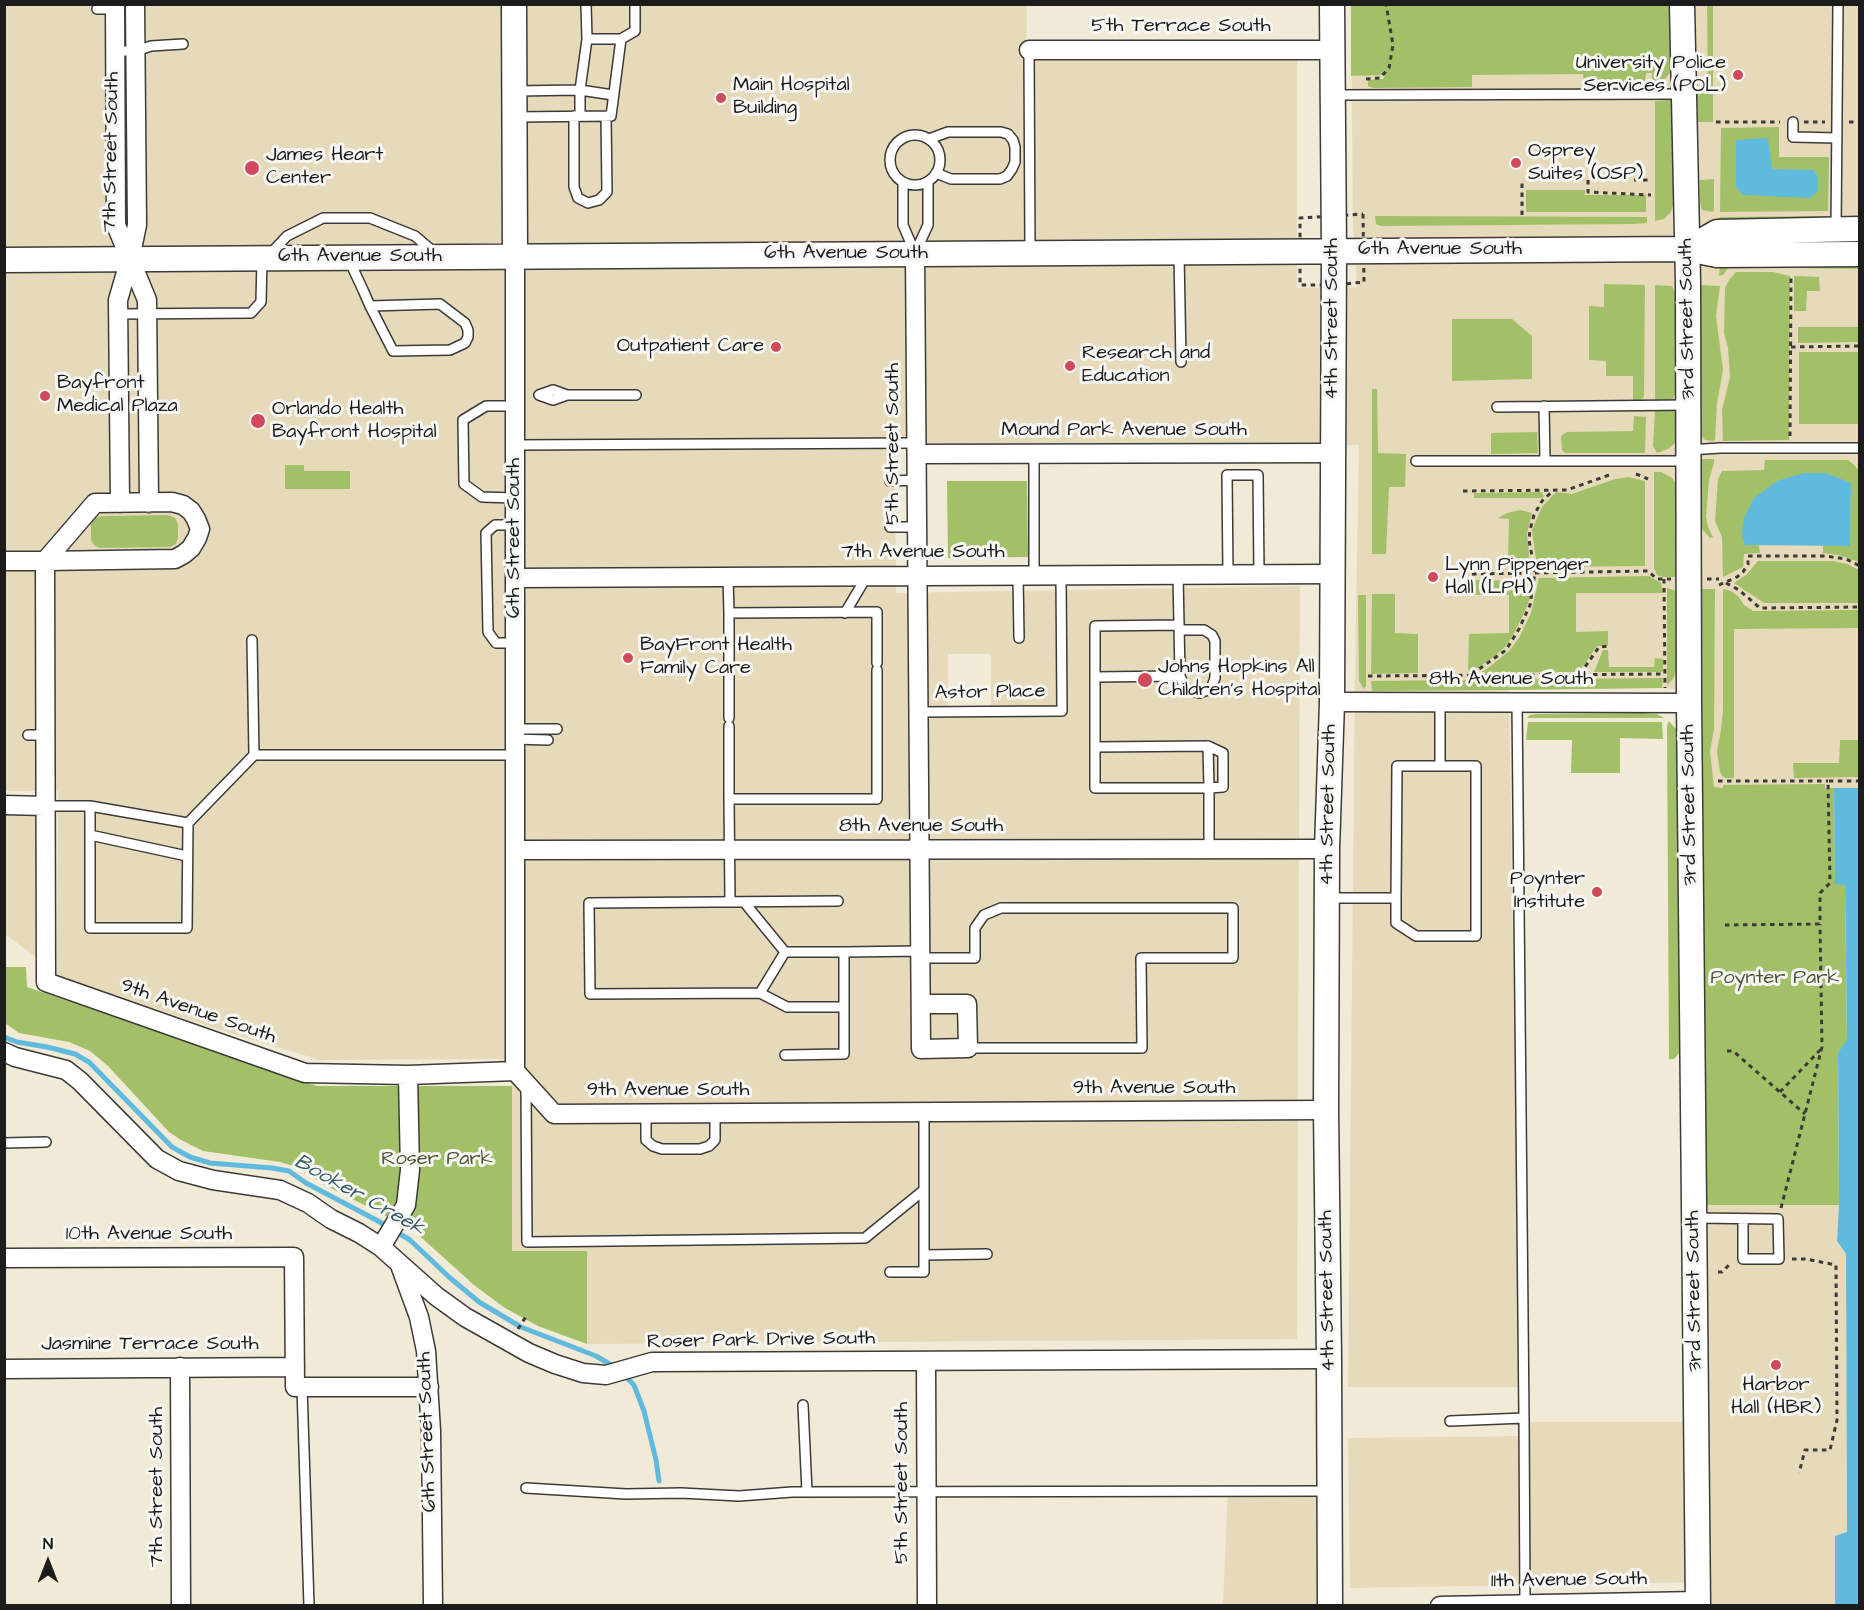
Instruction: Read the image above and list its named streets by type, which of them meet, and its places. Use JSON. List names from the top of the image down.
{
  "streets": {
    "street": [
      "5th Terrace South",
      "7th Street South",
      "6th Avenue South",
      "4th Street South",
      "3rd Street South",
      "Mound Park Avenue South",
      "5th Street South",
      "6th Street South",
      "7th Avenue South",
      "8th Avenue South",
      "9th Avenue South",
      "10th Avenue South",
      "Roser Park Drive South",
      "Jasmine Terrace South",
      "11th Avenue South"
    ],
    "lane": ["Astor Place"]
  },
  "crossings": [
    ["5th Terrace South", "4th Street South"],
    ["7th Street South", "6th Avenue South"],
    ["7th Street South", "Jasmine Terrace South"],
    ["6th Avenue South", "4th Street South"],
    ["6th Avenue South", "3rd Street South"],
    ["6th Avenue South", "5th Street South"],
    ["6th Avenue South", "6th Street South"],
    ["4th Street South", "Mound Park Avenue South"],
    ["4th Street South", "7th Avenue South"],
    ["4th Street South", "8th Avenue South"],
    ["4th Street South", "9th Avenue South"],
    ["4th Street South", "Roser Park Drive South"],
    ["3rd Street South", "8th Avenue South"],
    ["3rd Street South", "11th Avenue South"],
    ["Mound Park Avenue South", "5th Street South"],
    ["5th Street South", "7th Avenue South"],
    ["5th Street South", "8th Avenue South"],
    ["5th Street South", "Astor Place"],
    ["5th Street South", "Roser Park Drive South"],
    ["6th Street South", "7th Avenue South"],
    ["6th Street South", "8th Avenue South"],
    ["6th Street South", "9th Avenue South"],
    ["6th Street South", "Roser Park Drive South"],
    ["7th Avenue South", "Astor Place"],
    ["10th Avenue South", "Jasmine Terrace South"]
  ],
  "water": ["Booker Creek"],
  "parks": ["Poynter Park", "Roser Park"],
  "places": [
    "University Police Services (POL)",
    "Main Hospital Building",
    "Osprey Suites (OSP)",
    "James Heart Center",
    "Outpatient Care",
    "Research and Education",
    "Bayfront Medical Plaza",
    "Orlando Health Bayfront Hospital",
    "Lynn Pippenger Hall (LPH)",
    "BayFront Health Family Care",
    "Johns Hopkins All Children's Hospital",
    "Poynter Institute",
    "Harbor Hall (HBR)"
  ],
  "north": "top"
}
